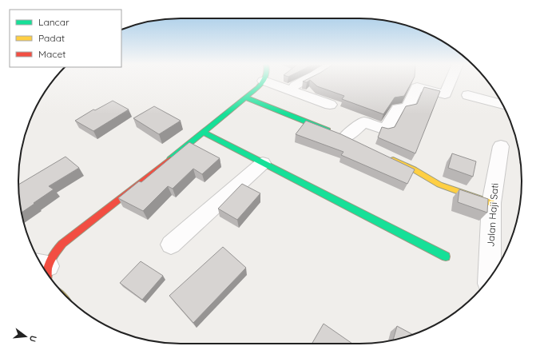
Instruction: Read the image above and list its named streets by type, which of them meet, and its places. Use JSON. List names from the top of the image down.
{
  "streets": {
    "street": ["Jalan Haji Sati"]
  },
  "legend": ["Lancar", "Padat", "Macet"],
  "north": "right"
}
